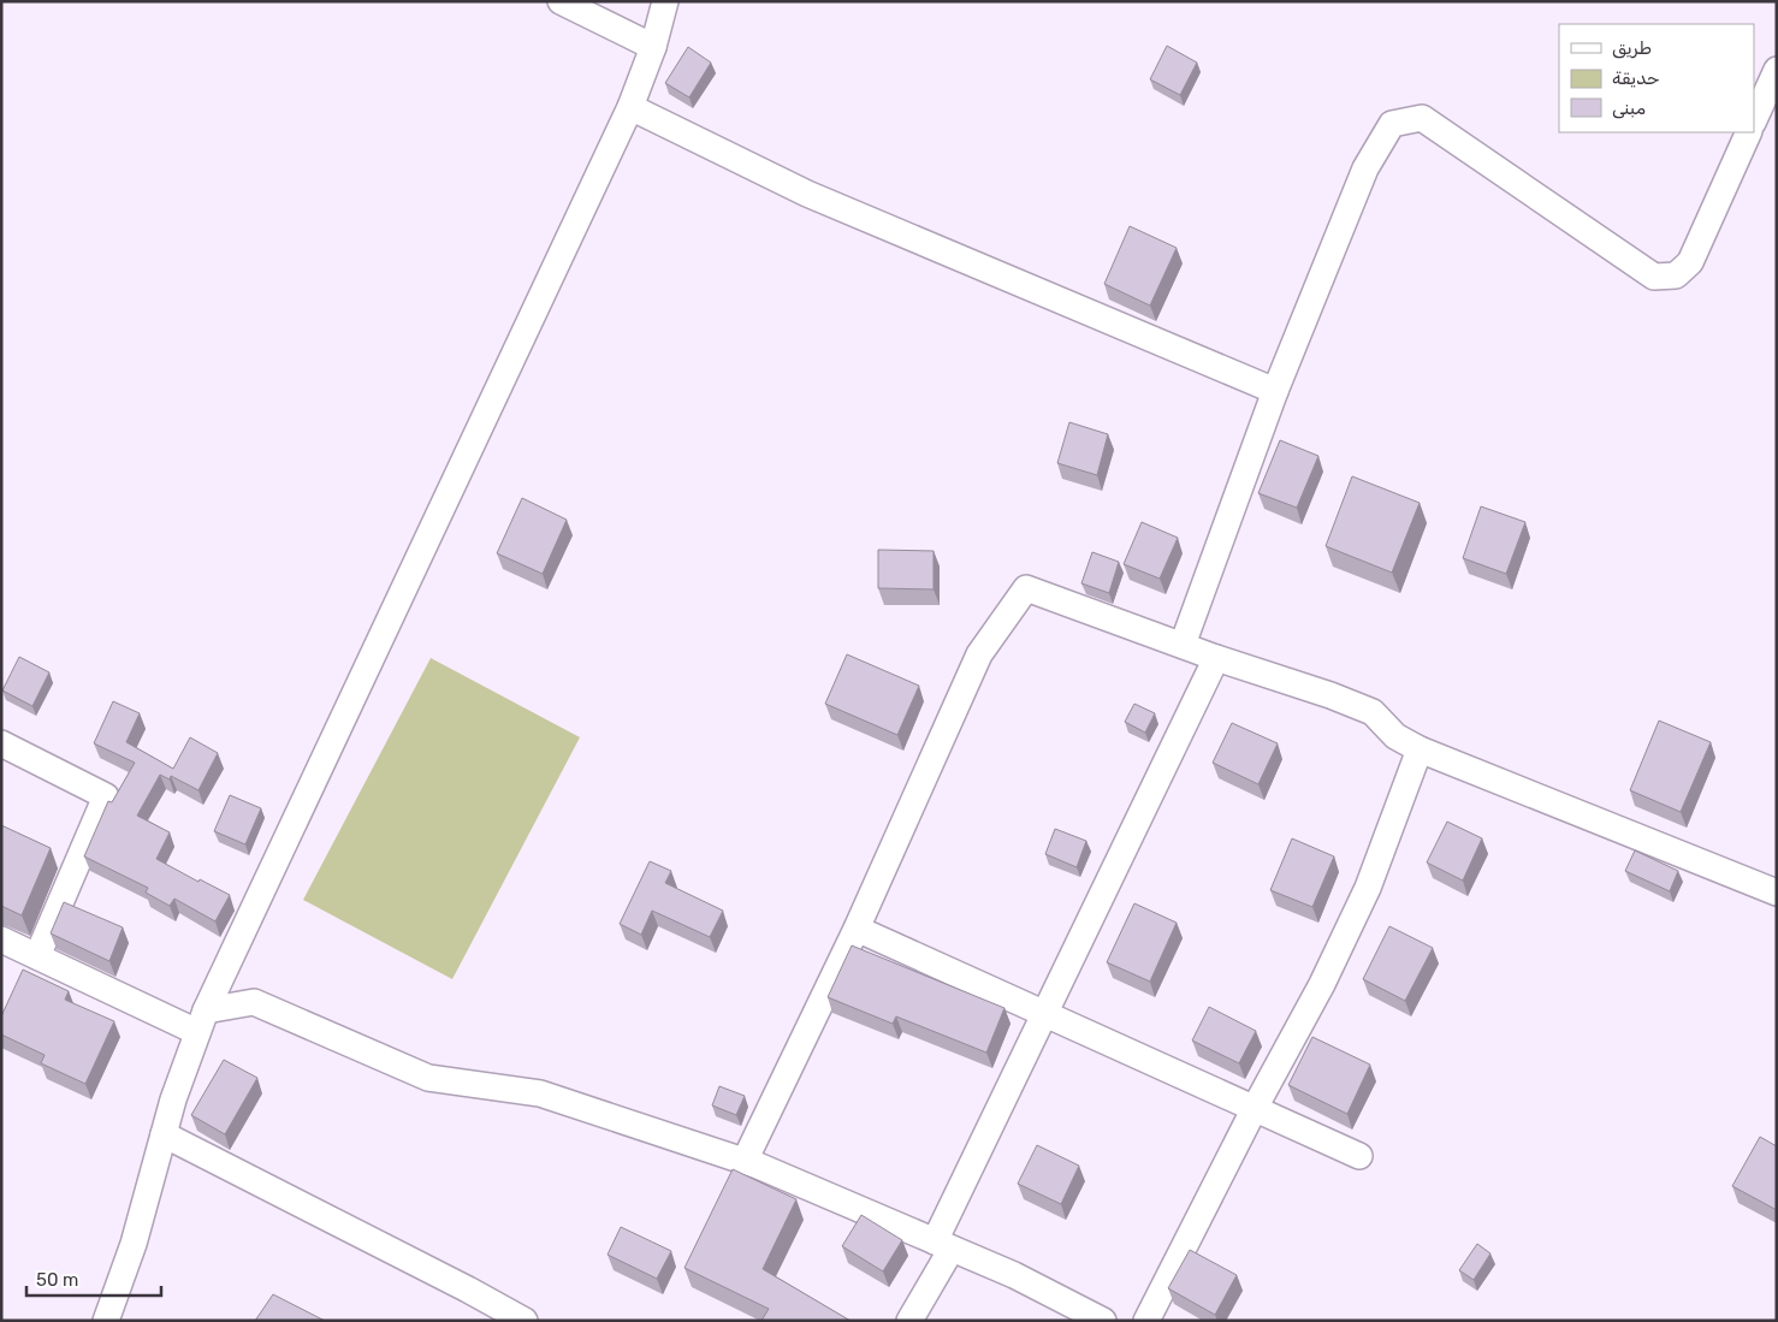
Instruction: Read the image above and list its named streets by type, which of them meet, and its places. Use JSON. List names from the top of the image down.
{
  "legend": ["طريق", "حديقة", "مبنى"],
  "scale_bar": "50 m"
}
